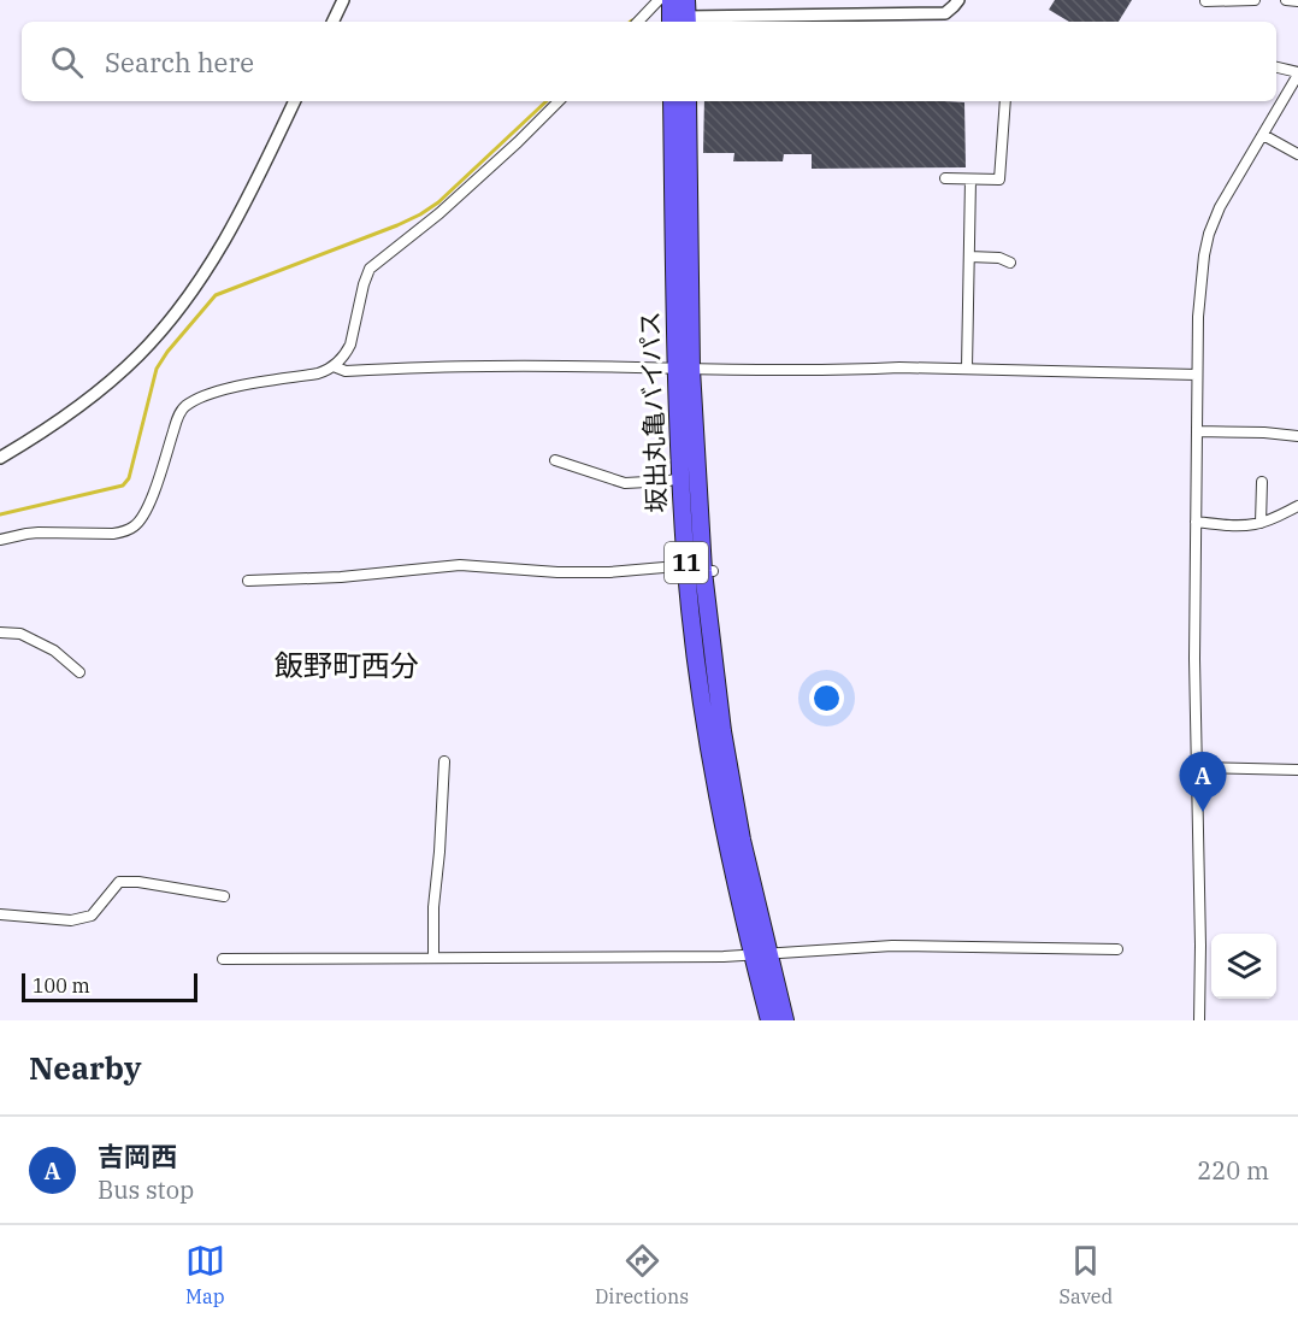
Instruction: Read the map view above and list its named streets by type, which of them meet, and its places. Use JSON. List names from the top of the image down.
{
  "streets": {
    "highway": ["坂出丸亀バイパス", "11"]
  },
  "districts": ["飯野町西分"],
  "scale_bar": "100 m",
  "page": {
    "search": "Search here",
    "pins": "A",
    "scale": "100 m",
    "heading": "Nearby",
    "list": [
      {
        "mark": "A",
        "name": "吉岡西",
        "note": "Bus stop",
        "value": "220 m"
      }
    ],
    "nav": ["Map", "Directions", "Saved"]
  }
}
